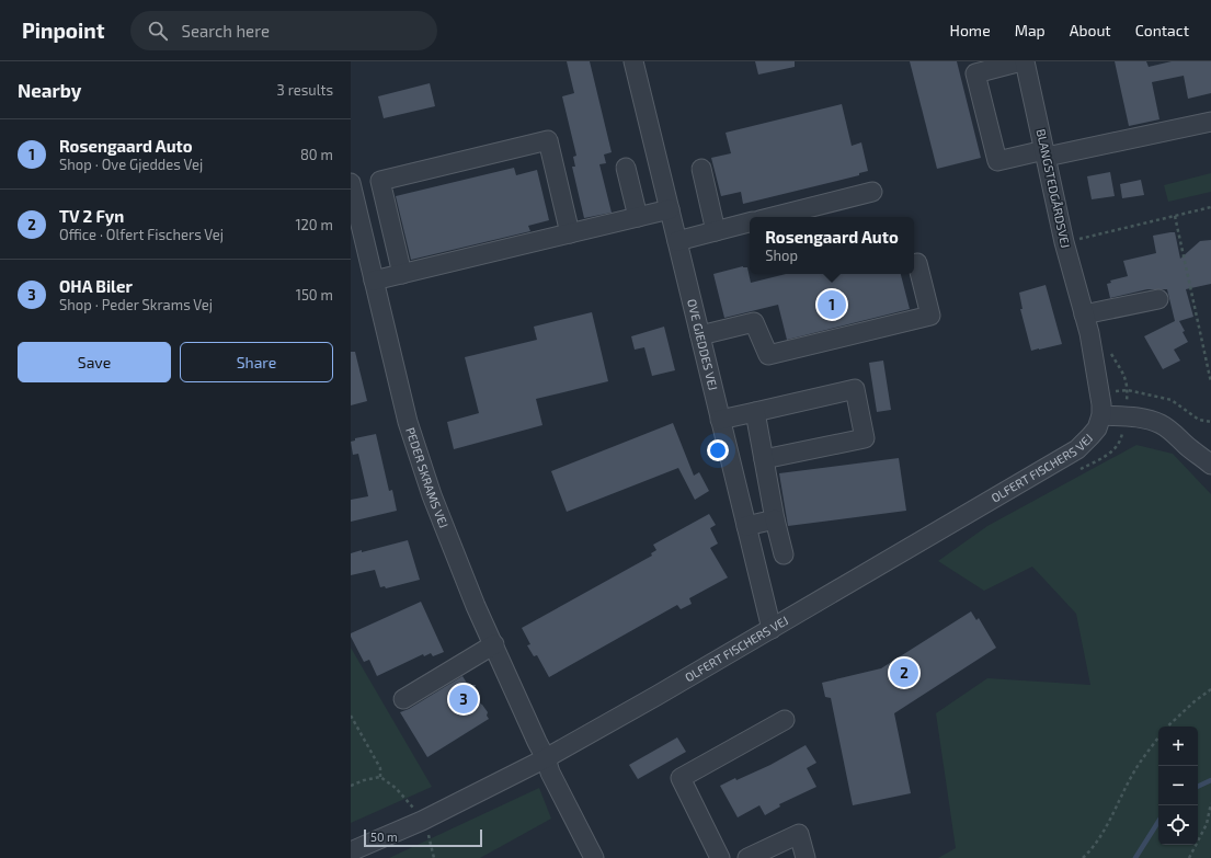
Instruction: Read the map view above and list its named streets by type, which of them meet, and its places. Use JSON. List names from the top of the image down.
{
  "streets": {
    "street": [
      "BLANGSTEDGÅRDSVEJ",
      "OVE GJEDDES VEJ",
      "OLFERT FISCHERS VEJ",
      "PEDER SKRAMS VEJ"
    ]
  },
  "crossings": [
    ["BLANGSTEDGÅRDSVEJ", "OLFERT FISCHERS VEJ"],
    ["OVE GJEDDES VEJ", "OLFERT FISCHERS VEJ"],
    ["OLFERT FISCHERS VEJ", "PEDER SKRAMS VEJ"]
  ],
  "scale_bar": "50 m",
  "page": {
    "header": "Pinpoint",
    "search": "Search here",
    "nav": [
      "Home",
      "Map",
      "About",
      "Contact"
    ],
    "heading": ["Nearby", "3 results"],
    "list": [
      {
        "mark": "1",
        "name": "Rosengaard Auto",
        "note": "Shop · Ove Gjeddes Vej",
        "value": "80 m"
      },
      {
        "mark": "2",
        "name": "TV 2 Fyn",
        "note": "Office · Olfert Fischers Vej",
        "value": "120 m"
      },
      {
        "mark": "3",
        "name": "OHA Biler",
        "note": "Shop · Peder Skrams Vej",
        "value": "150 m"
      }
    ],
    "popup": ["Rosengaard Auto", "Shop"],
    "pins": ["1", "2", "3"],
    "buttons": ["Save", "Share"],
    "map_buttons": ["+", "−"],
    "scale": "50 m"
  }
}
